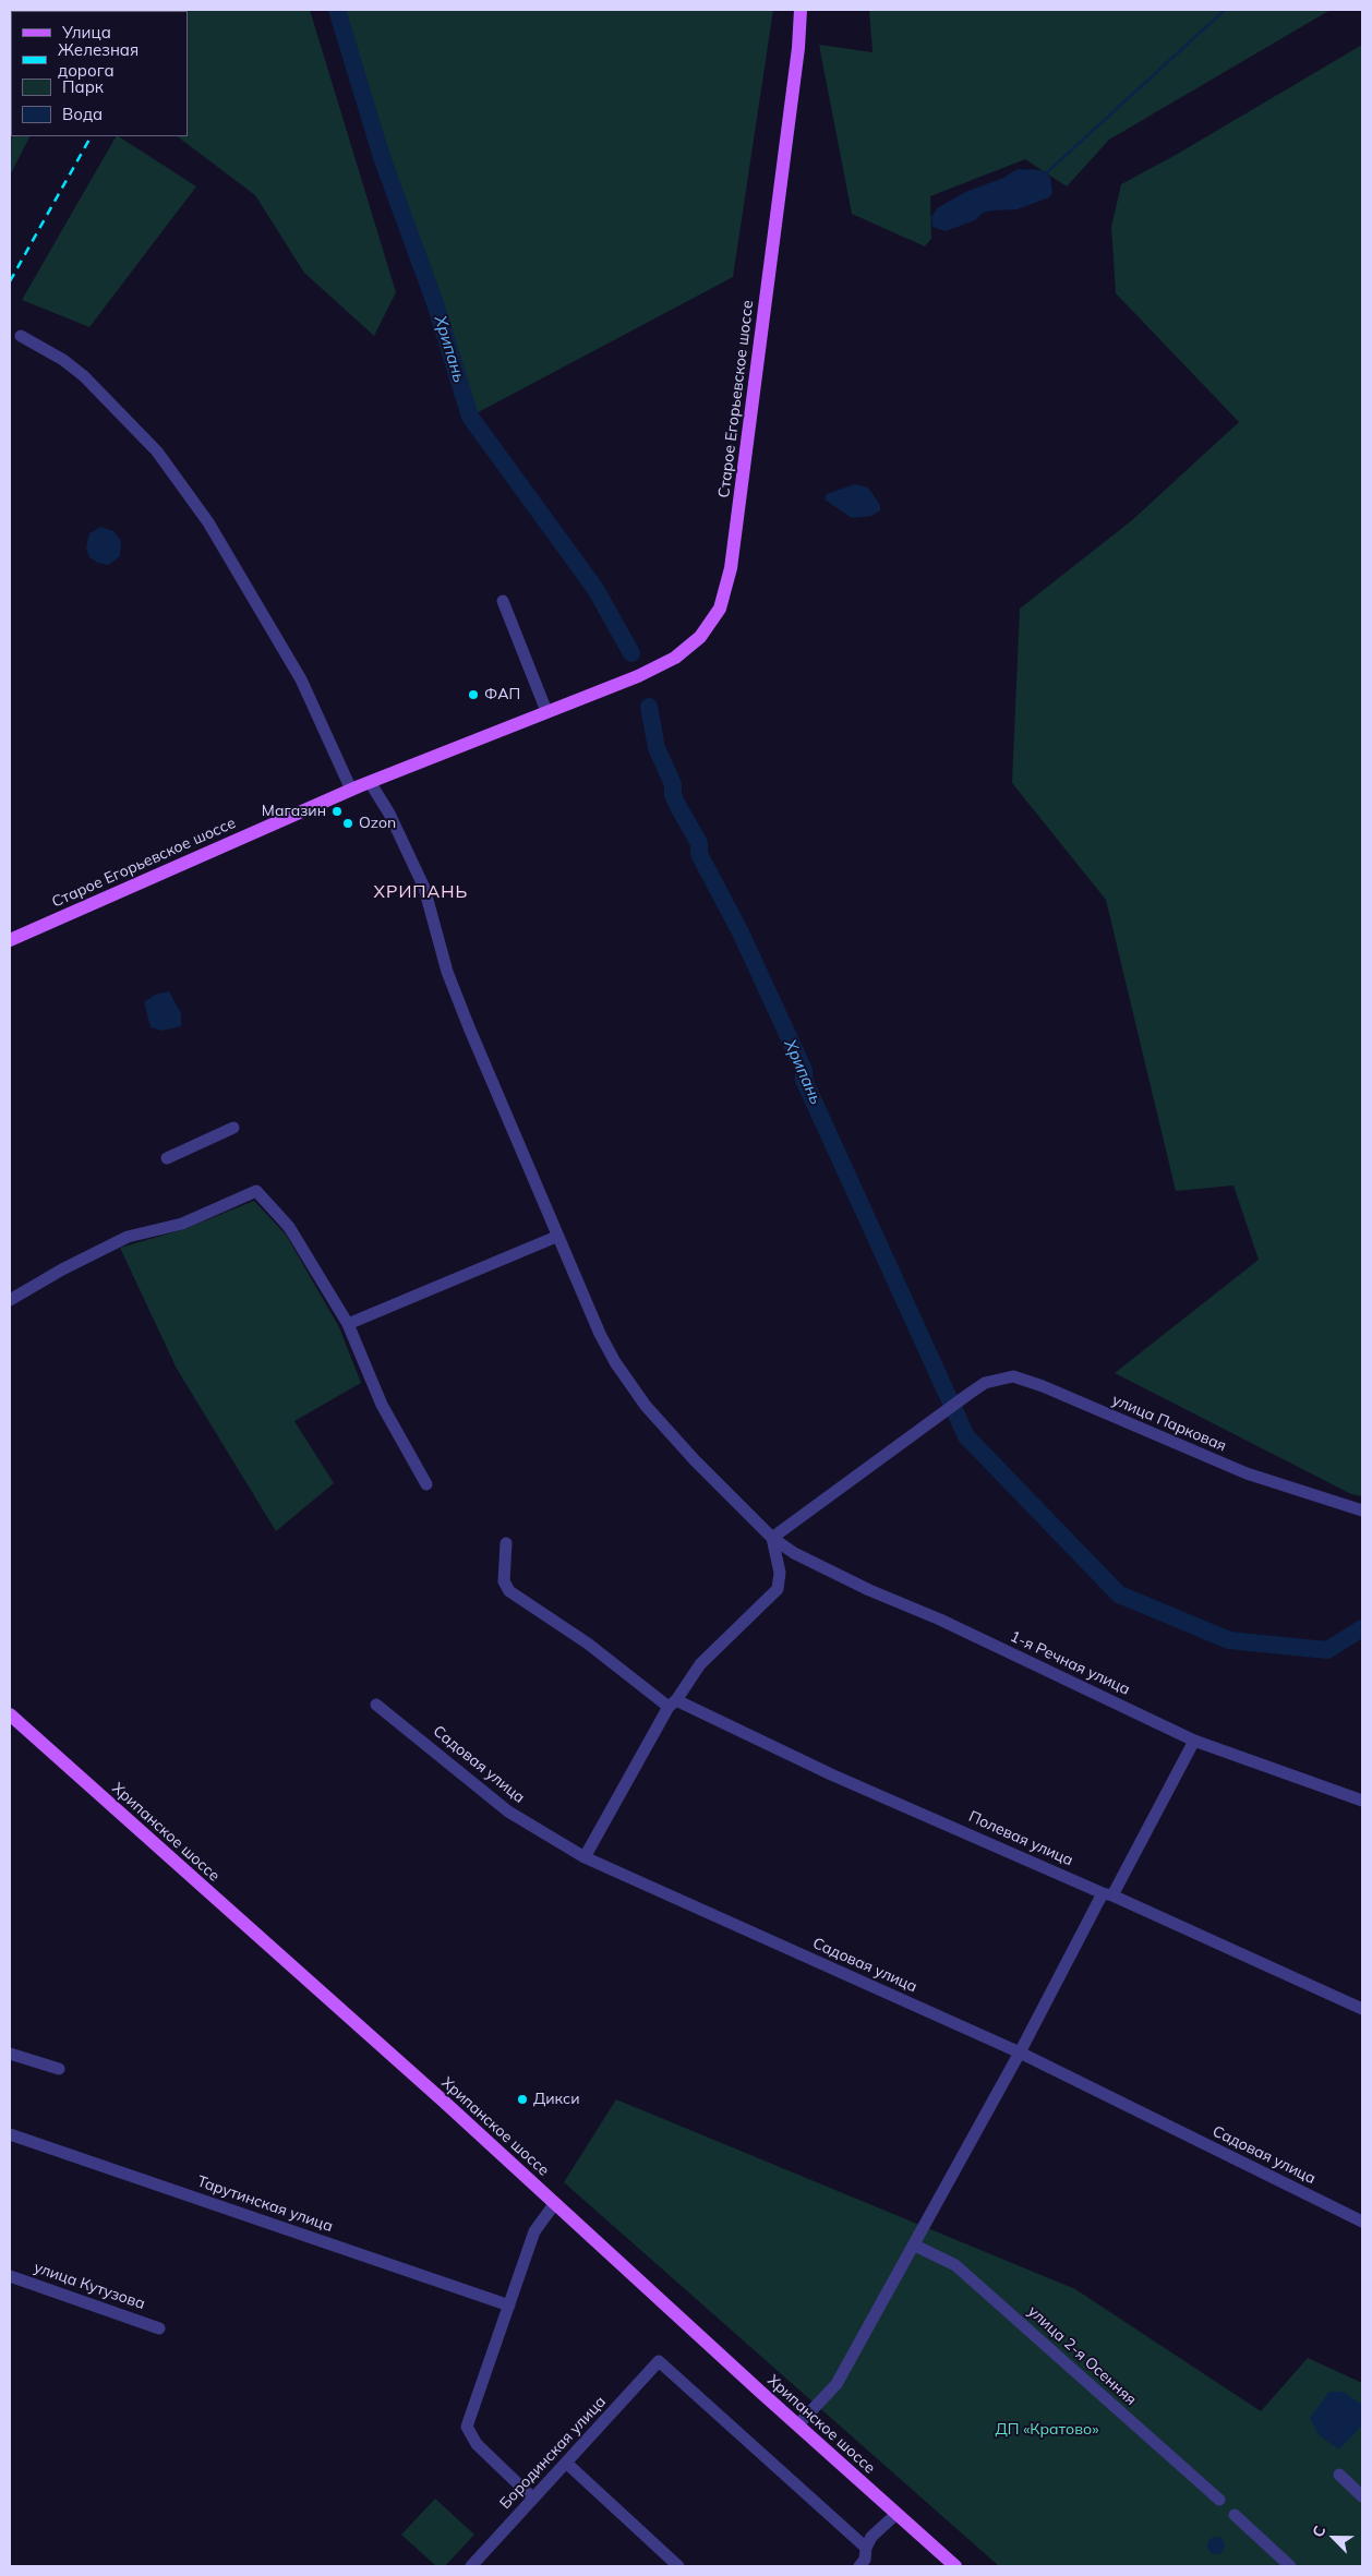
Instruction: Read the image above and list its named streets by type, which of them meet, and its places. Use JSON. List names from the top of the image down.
{
  "streets": {
    "main road": ["Старое Егорьевское шоссе", "Хрипанское шоссе"],
    "street": [
      "улица Парковая",
      "1-я Речная улица",
      "Садовая улица",
      "Полевая улица",
      "Тарутинская улица",
      "улица Кутузова",
      "улица 2-я Осенняя",
      "Бородинская улица"
    ]
  },
  "crossings": [
    ["Старое Егорьевское шоссе", "1-я Речная улица"],
    ["улица Парковая", "1-я Речная улица"]
  ],
  "districts": ["ХРИПАНЬ"],
  "water": ["Хрипань"],
  "parks": ["ДП «Кратово»"],
  "places": [
    "ФАП",
    "Магазин",
    "Ozon",
    "Дикси"
  ],
  "legend": [
    "Улица",
    "Железная дорога",
    "Парк",
    "Вода"
  ],
  "north": "top left"
}
